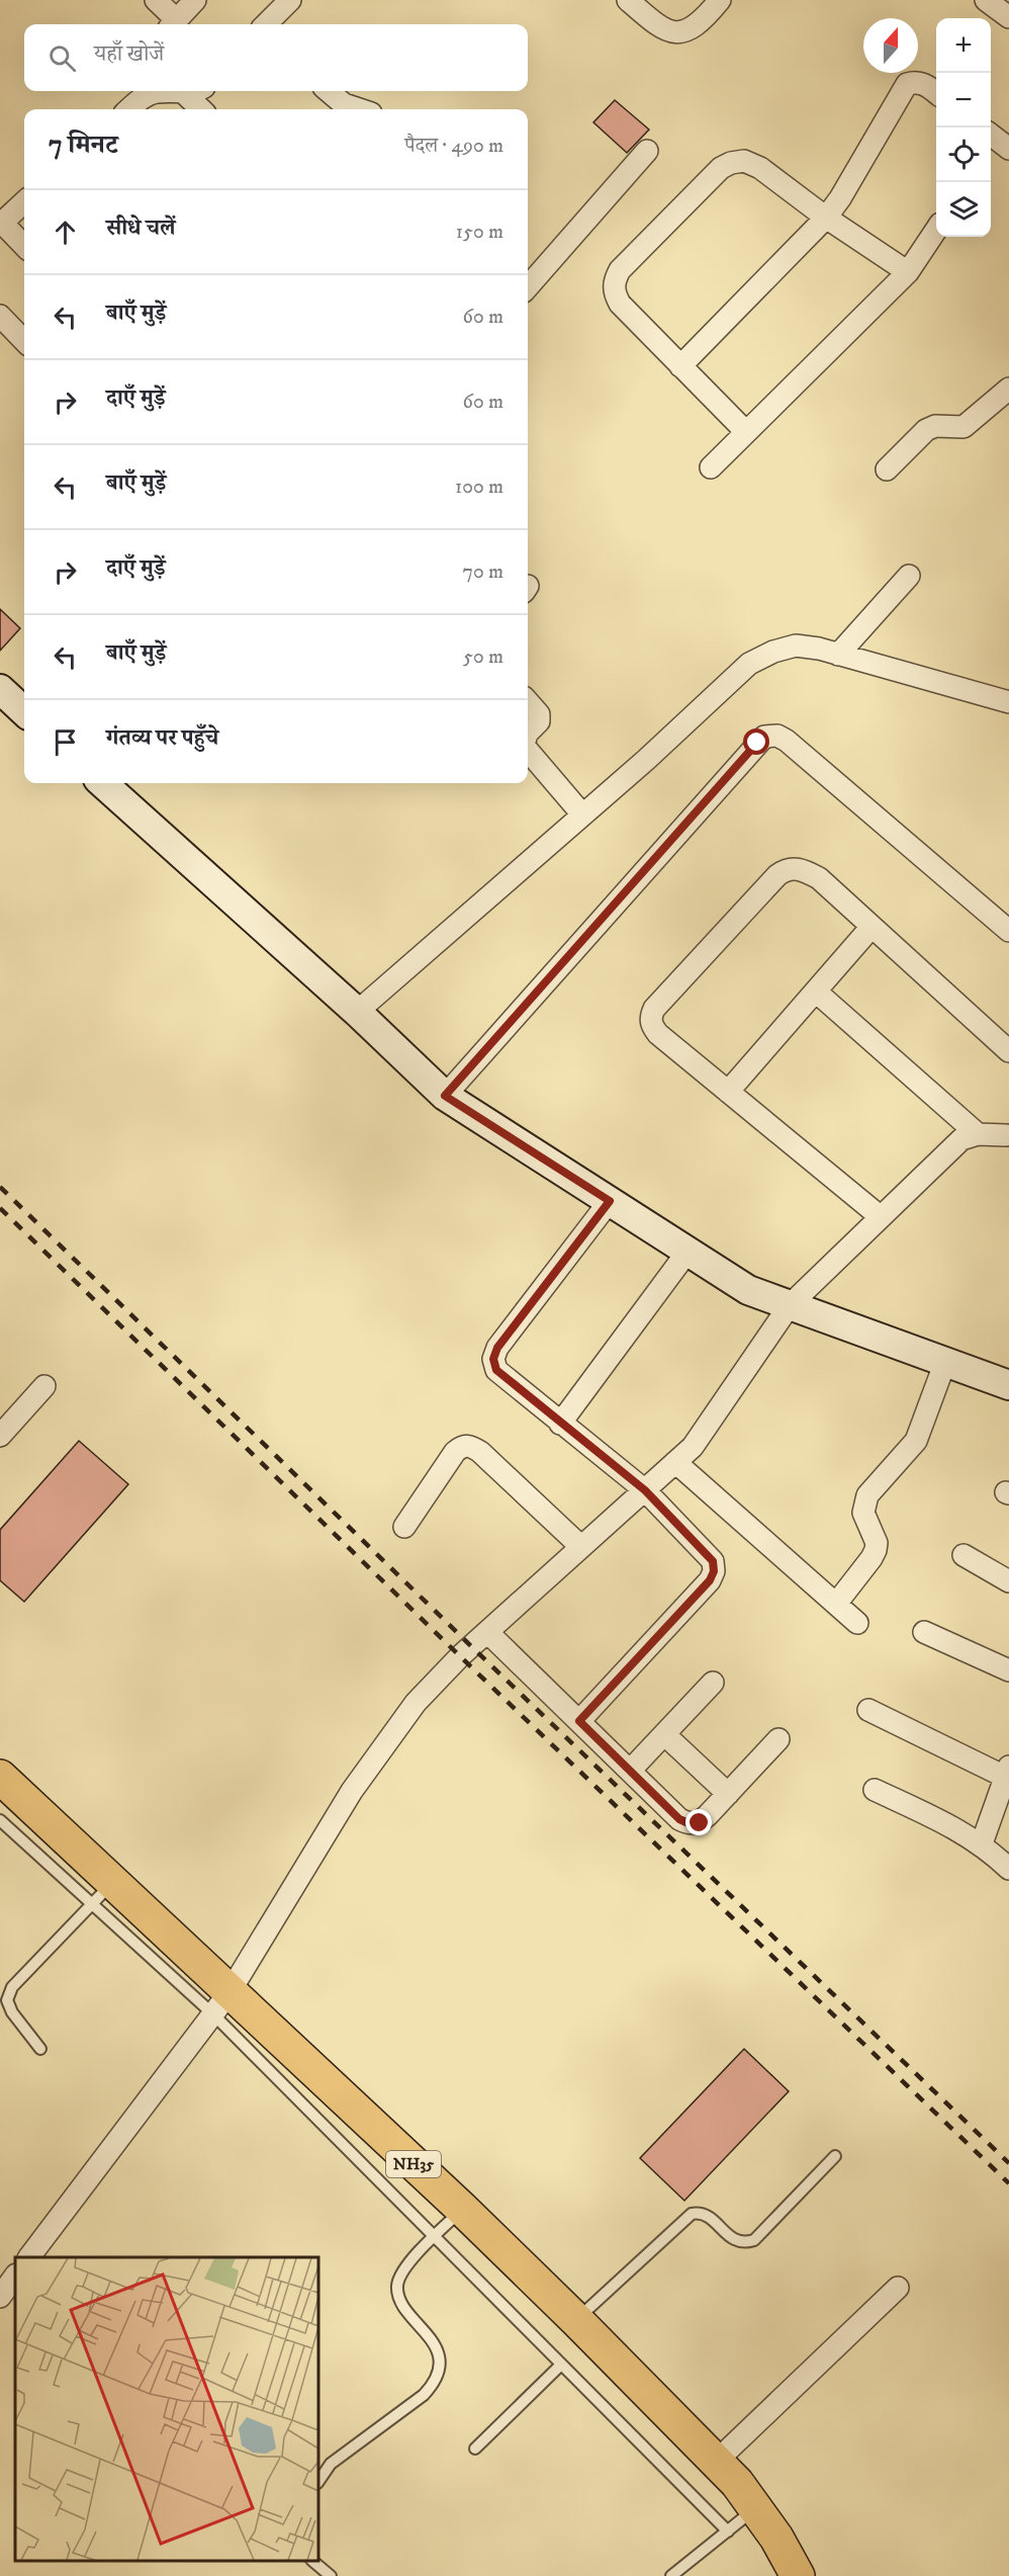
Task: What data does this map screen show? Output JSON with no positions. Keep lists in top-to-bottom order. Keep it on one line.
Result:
{"streets":{"highway":["NH35"]},"north":"top","page":{"map_buttons":["+","−"],"search":"यहाँ खोजें","heading":["7 मिनट","पैदल · 490 m"],"list":[["सीधे चलें","150 m"],["बाएँ मुड़ें","60 m"],["दाएँ मुड़ें","60 m"],["बाएँ मुड़ें","100 m"],["दाएँ मुड़ें","70 m"],["बाएँ मुड़ें","50 m"],"गंतव्य पर पहुँचे"]}}
